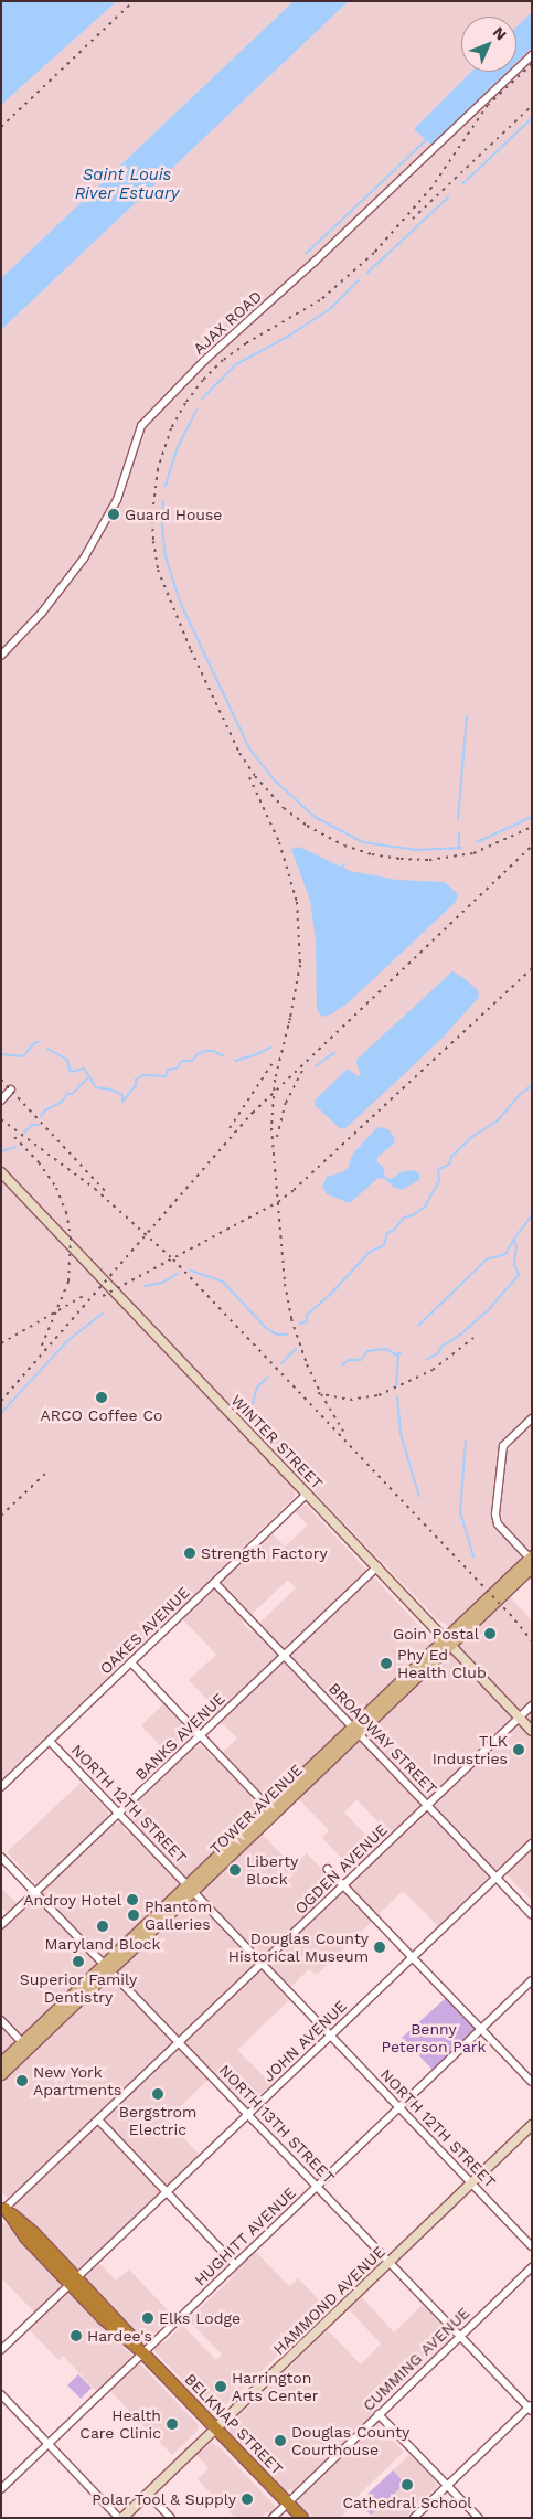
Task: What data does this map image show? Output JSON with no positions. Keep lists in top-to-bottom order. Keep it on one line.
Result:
{"streets":{"highway":["BELKNAP STREET"],"main road":["TOWER AVENUE"],"street":["AJAX ROAD","WINTER STREET","OAKES AVENUE","BANKS AVENUE","BROADWAY STREET","NORTH 12TH STREET","OGDEN AVENUE","JOHN AVENUE","NORTH 13TH STREET","HUGHITT AVENUE","HAMMOND AVENUE","CUMMING AVENUE"]},"crossings":[["WINTER STREET","OAKES AVENUE"],["WINTER STREET","BANKS AVENUE"],["WINTER STREET","TOWER AVENUE"],["WINTER STREET","OGDEN AVENUE"],["OAKES AVENUE","BROADWAY STREET"],["OAKES AVENUE","NORTH 12TH STREET"],["BANKS AVENUE","BROADWAY STREET"],["BANKS AVENUE","NORTH 12TH STREET"],["BANKS AVENUE","NORTH 13TH STREET"],["BROADWAY STREET","TOWER AVENUE"],["BROADWAY STREET","OGDEN AVENUE"],["BROADWAY STREET","JOHN AVENUE"],["NORTH 12TH STREET","TOWER AVENUE"],["NORTH 12TH STREET","OGDEN AVENUE"],["NORTH 12TH STREET","JOHN AVENUE"],["NORTH 12TH STREET","HUGHITT AVENUE"],["NORTH 12TH STREET","HAMMOND AVENUE"],["TOWER AVENUE","NORTH 13TH STREET"],["OGDEN AVENUE","NORTH 13TH STREET"],["OGDEN AVENUE","BELKNAP STREET"],["JOHN AVENUE","NORTH 13TH STREET"],["JOHN AVENUE","BELKNAP STREET"],["NORTH 13TH STREET","HUGHITT AVENUE"],["NORTH 13TH STREET","HAMMOND AVENUE"],["NORTH 13TH STREET","CUMMING AVENUE"],["HUGHITT AVENUE","BELKNAP STREET"],["HAMMOND AVENUE","BELKNAP STREET"],["CUMMING AVENUE","BELKNAP STREET"]],"water":["Saint Louis River Estuary"],"parks":["Benny Peterson Park"],"places":["Guard House","ARCO Coffee Co","Strength Factory","Goin Postal","Phy Ed Health Club","TLK Industries","Liberty Block","Androy Hotel","Phantom Galleries","Maryland Block","Douglas County Historical Museum","Superior Family Dentistry","New York Apartments","Bergstrom Electric","Elks Lodge","Hardee's","Harrington Arts Center","Health Care Clinic","Douglas County Courthouse","Cathedral School","Polar Tool & Supply"],"north":"top right"}
